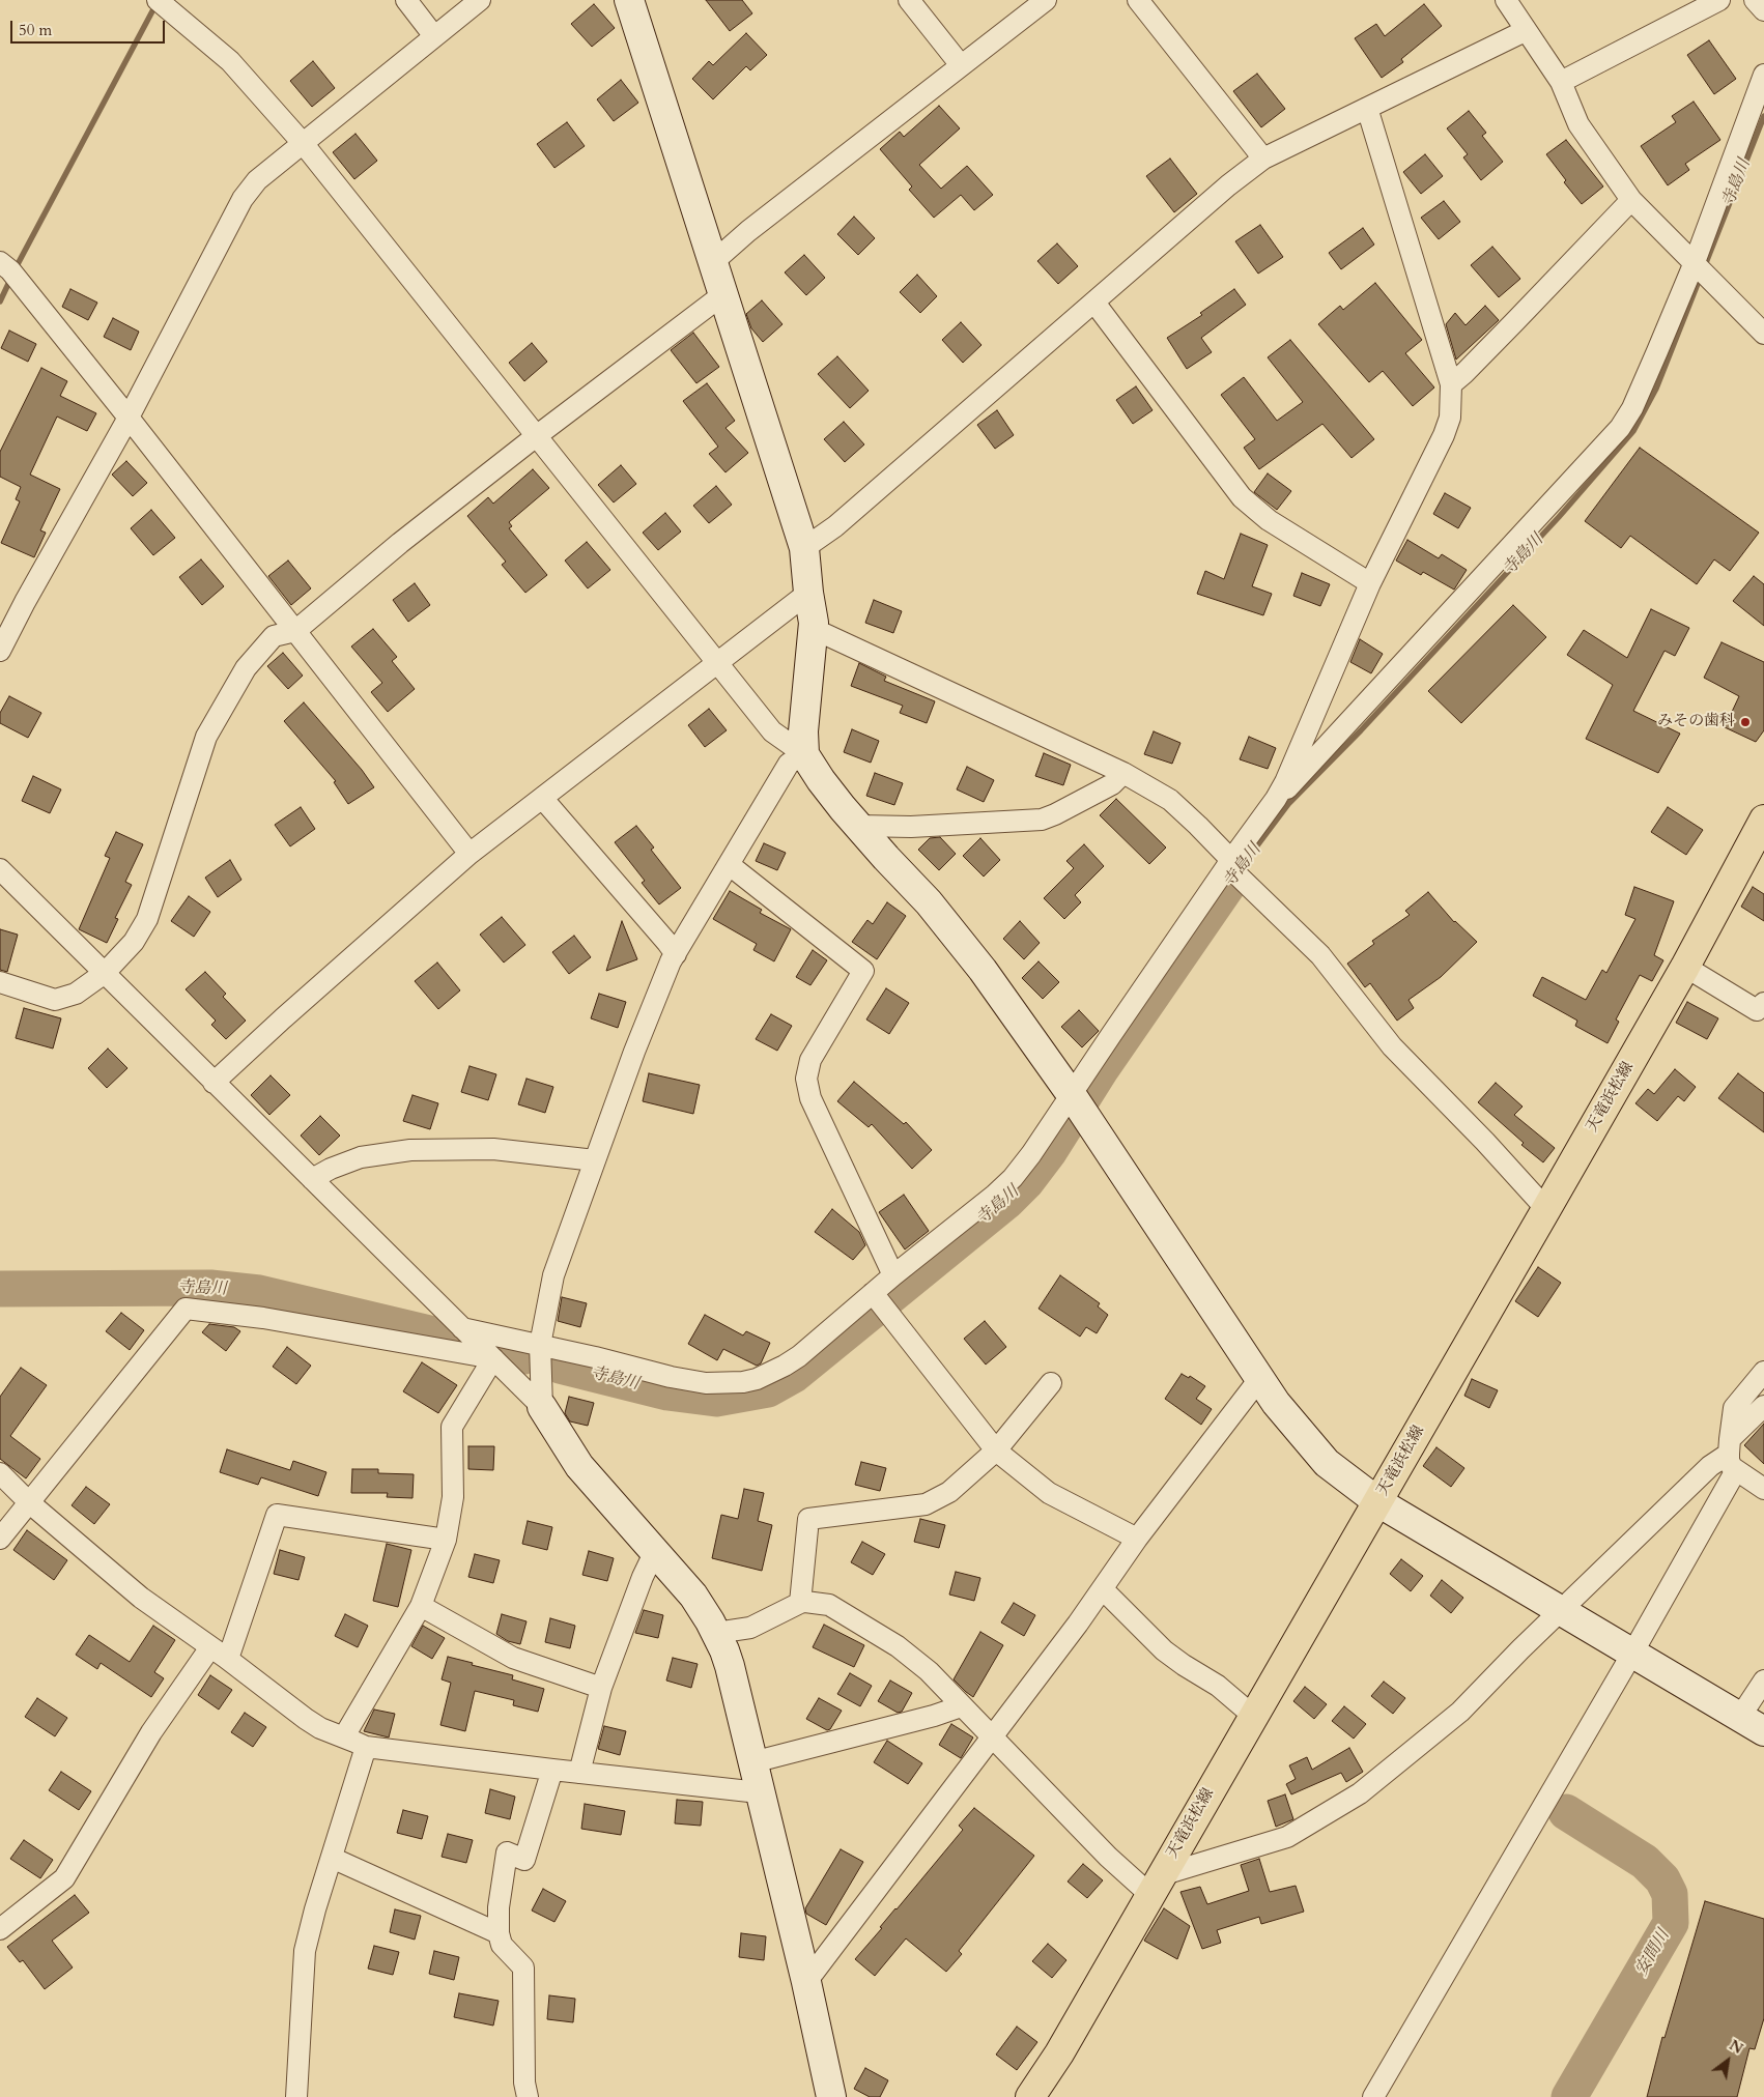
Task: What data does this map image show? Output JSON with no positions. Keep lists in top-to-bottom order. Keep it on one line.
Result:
{"streets":{"main road":["天竜浜松線"]},"water":["寺島川","安間川"],"places":["みその歯科"],"scale_bar":"50 m","north":"top right"}
